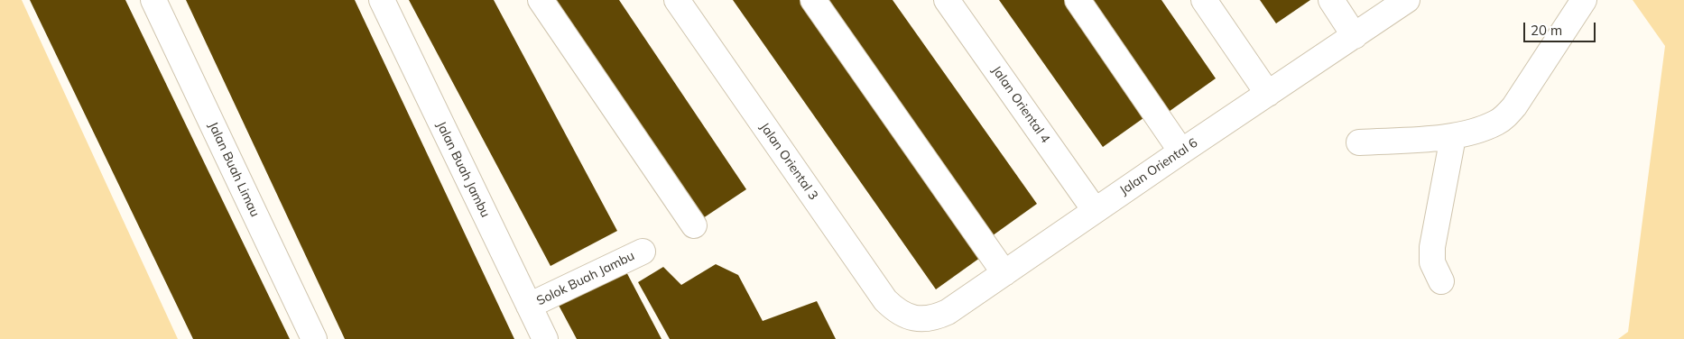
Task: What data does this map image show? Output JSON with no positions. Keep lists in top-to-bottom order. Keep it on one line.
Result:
{"streets":{"street":["Jalan Oriental 4","Jalan Oriental 3","Jalan Oriental 6","Jalan Buah Limau","Jalan Buah Jambu","Solok Buah Jambu"]},"crossings":[["Jalan Oriental 4","Jalan Oriental 6"],["Jalan Oriental 3","Jalan Oriental 6"],["Jalan Buah Jambu","Solok Buah Jambu"]],"scale_bar":"20 m"}
